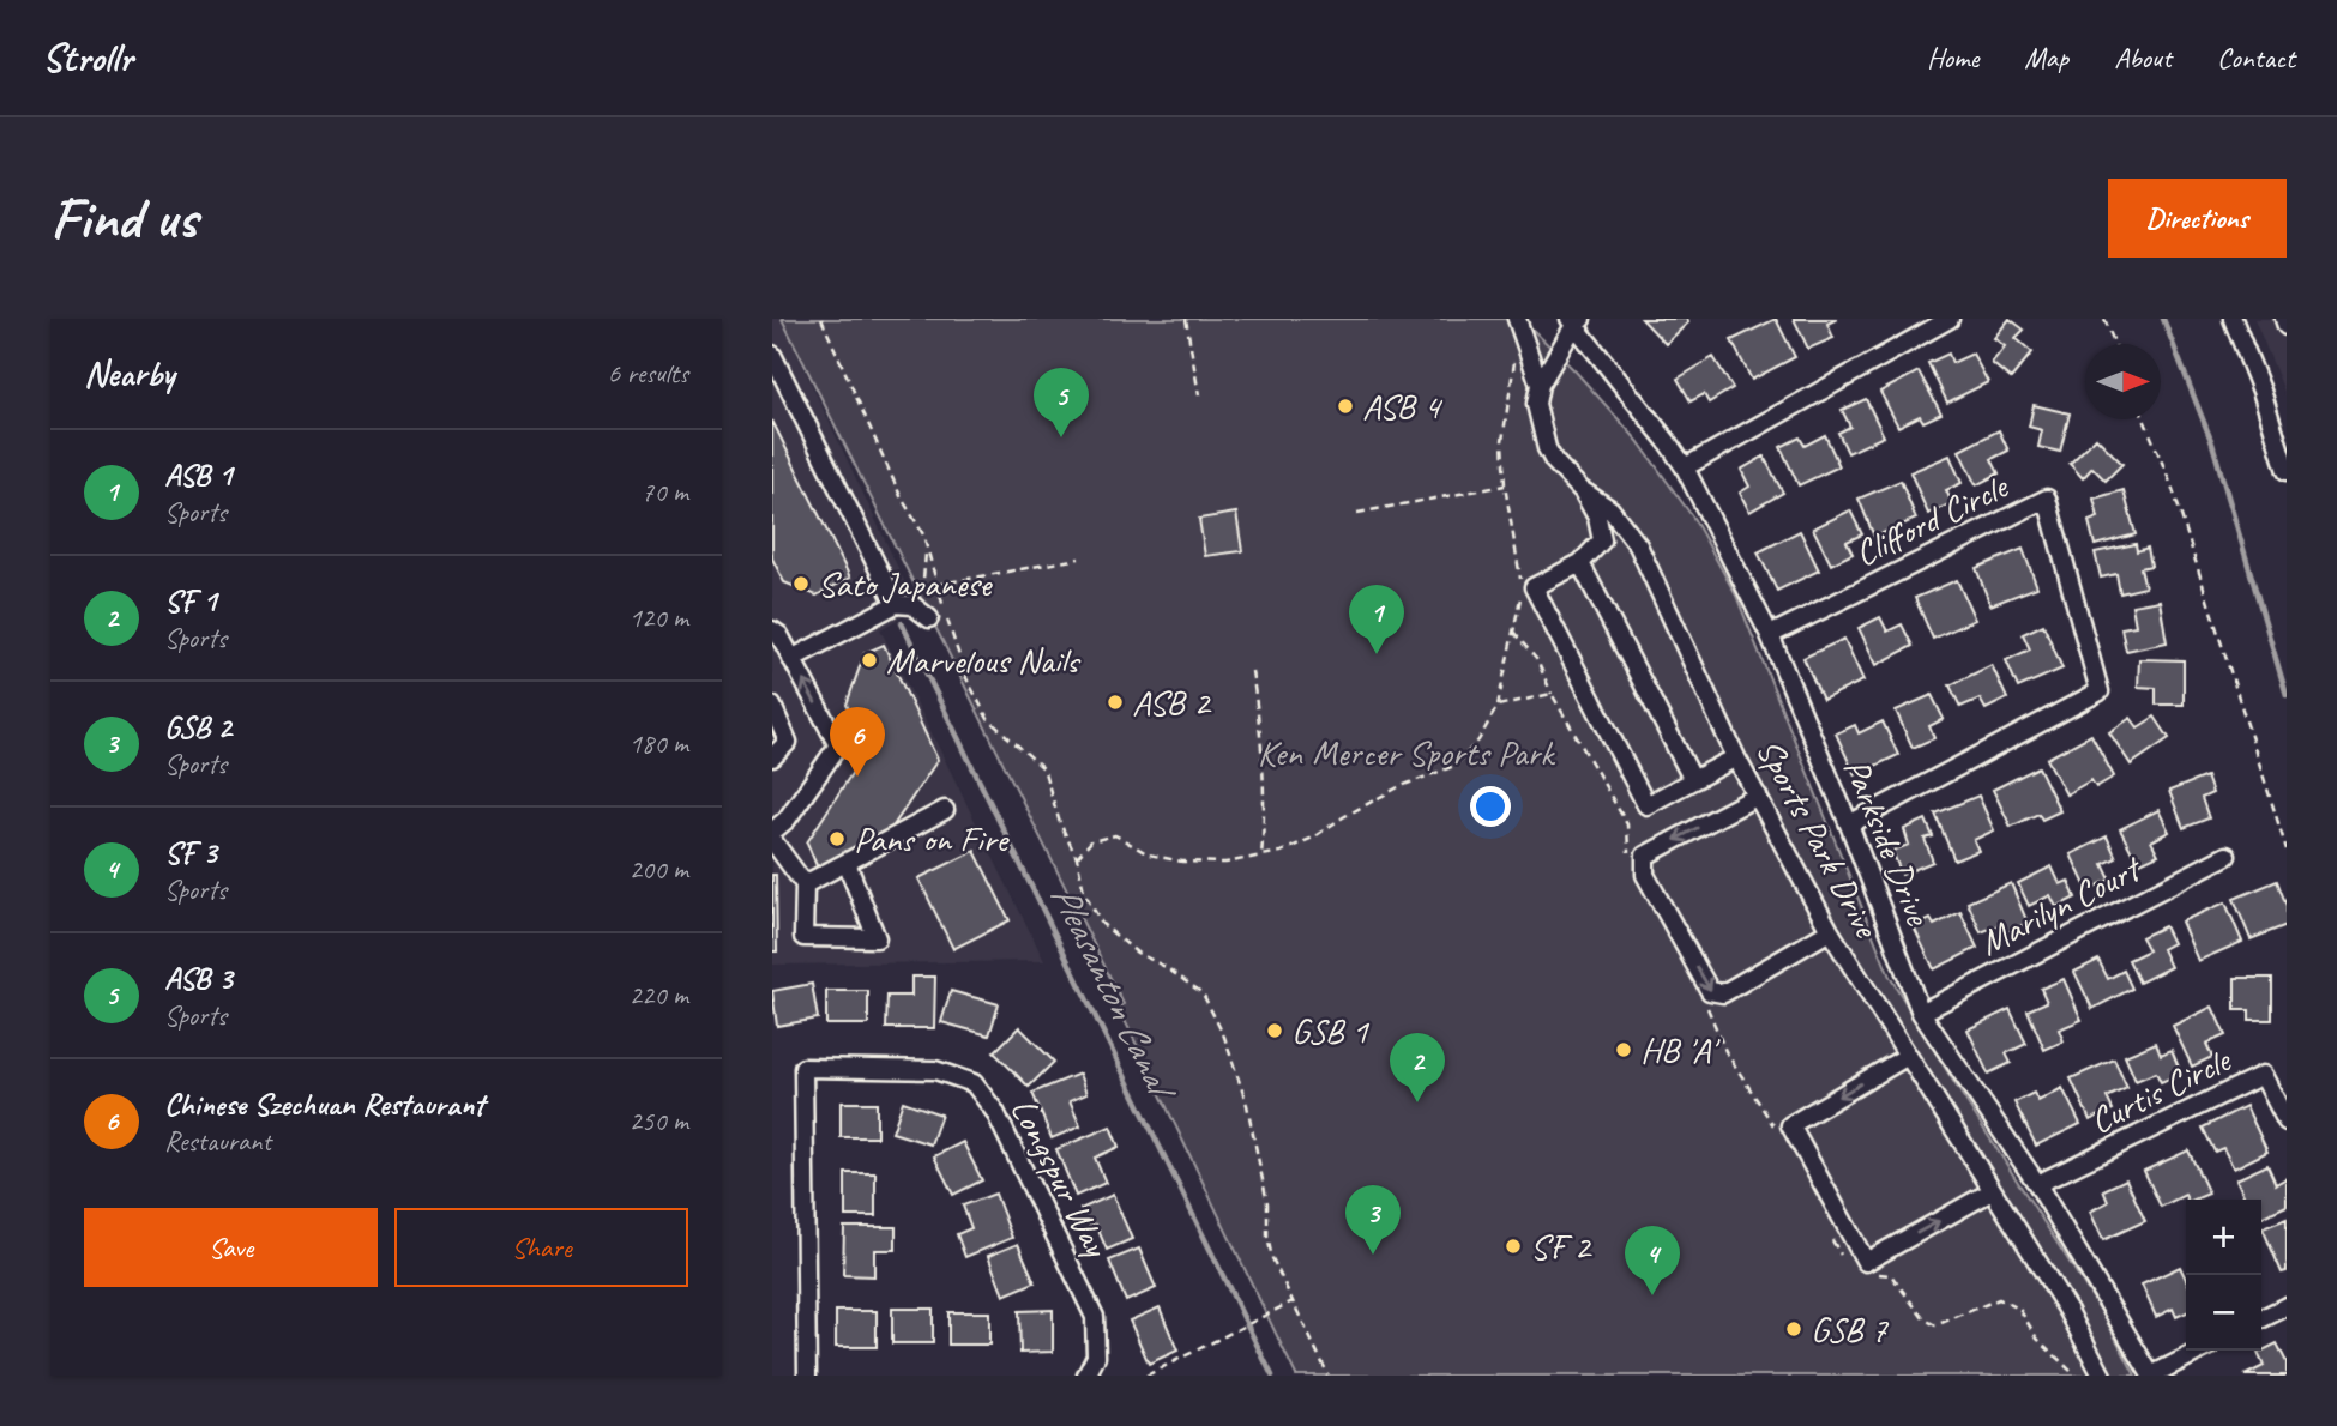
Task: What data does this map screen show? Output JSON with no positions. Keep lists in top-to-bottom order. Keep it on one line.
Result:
{"streets":{"street":["Clifford Circle","Sports Park Drive","Parkside Drive","Marilyn Court","Curtis Circle","Longspur Way"]},"crossings":[["Clifford Circle","Parkside Drive"],["Parkside Drive","Marilyn Court"],["Parkside Drive","Curtis Circle"]],"water":["Pleasanton Canal"],"parks":["Ken Mercer Sports Park"],"places":["ASB 4","Sato Japanese","Marvelous Nails","ASB 2","Pans on Fire","GSB 1","HB 'A'","SF 2","GSB 7"],"north":"right","page":{"header":"Strollr","nav":["Home","Map","About","Contact"],"buttons":["Directions",["Save","Share"]],"title":"Find us","heading":["Nearby","6 results"],"pins":["5","1","6","2","3","4"],"list":[{"mark":"1","name":"ASB 1","note":"Sports","value":"70 m"},{"mark":"2","name":"SF 1","note":"Sports","value":"120 m"},{"mark":"3","name":"GSB 2","note":"Sports","value":"180 m"},{"mark":"4","name":"SF 3","note":"Sports","value":"200 m"},{"mark":"5","name":"ASB 3","note":"Sports","value":"220 m"},{"mark":"6","name":"Chinese Szechuan Restaurant","note":"Restaurant","value":"250 m"}],"map_buttons":["+","−"]}}
